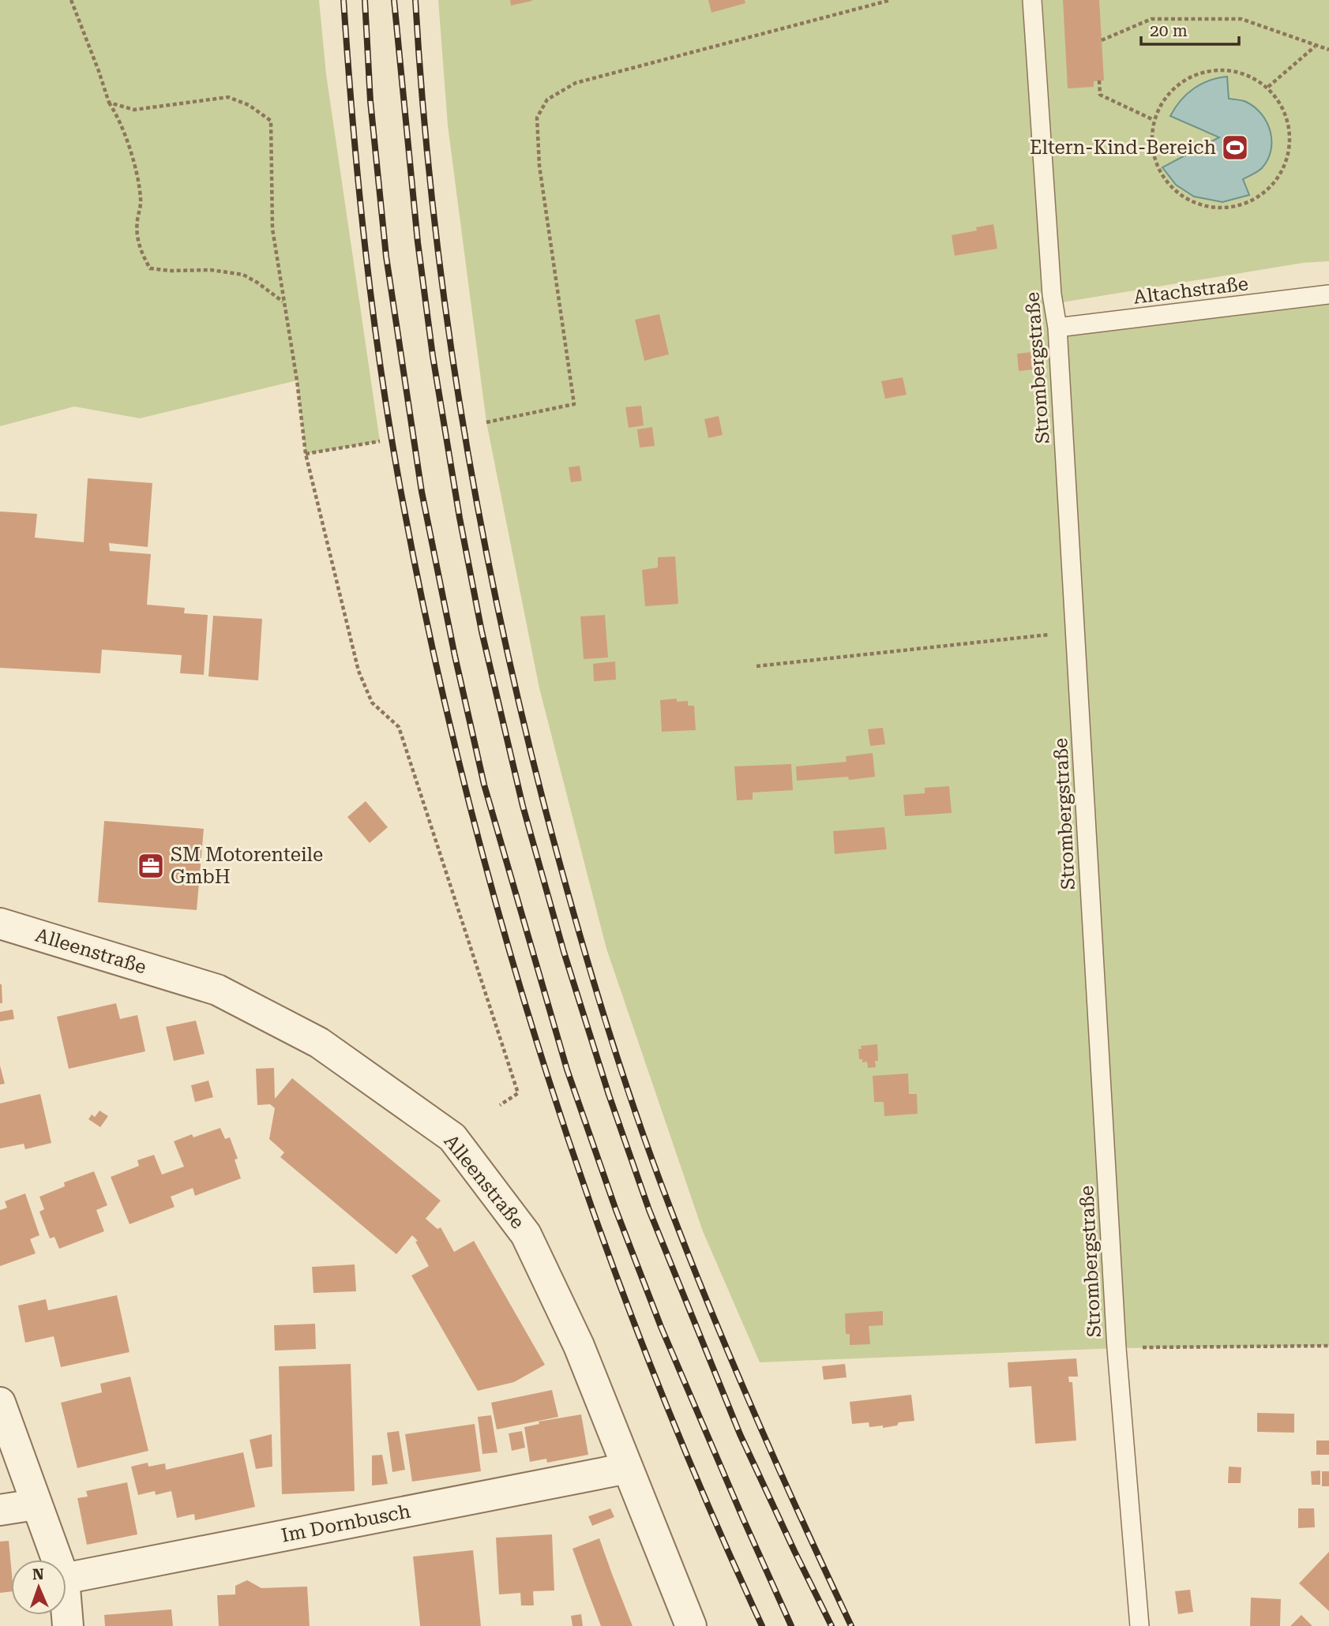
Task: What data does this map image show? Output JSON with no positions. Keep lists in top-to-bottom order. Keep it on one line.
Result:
{"streets":{"street":["Alleenstraße","Im Dornbusch"],"lane":["Altachstraße","Strombergstraße"]},"crossings":[["Altachstraße","Strombergstraße"],["Alleenstraße","Im Dornbusch"]],"places":{"sports":["Eltern-Kind-Bereich"],"office":["SM Motorenteile GmbH"]},"scale_bar":"20 m","north":"top"}
